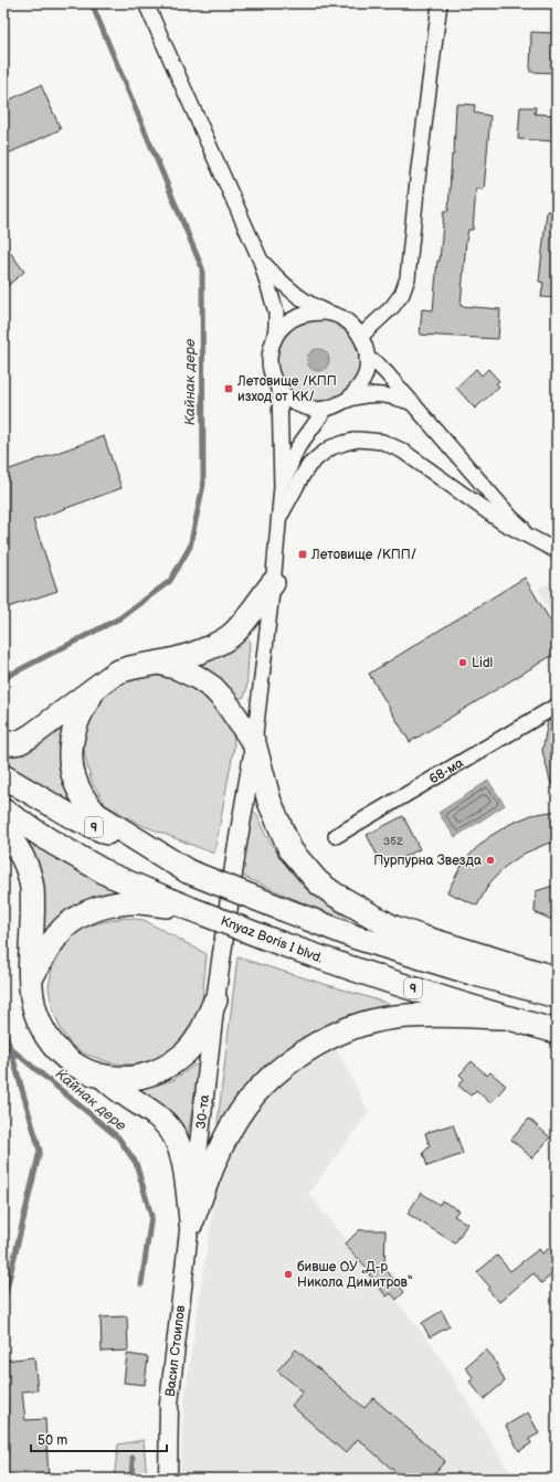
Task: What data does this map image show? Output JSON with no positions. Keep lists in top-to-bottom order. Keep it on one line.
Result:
{"streets":{"highway":["9","Knyaz Boris I blvd."],"street":["68-ма","30-та","Васил Стоилов"]},"crossings":[["30-та","Васил Стоилов"]],"water":["Кайнак дере"],"places":{"transit":["Летовище /КПП изход от КК/","Летовище /КПП/"],"other":["Lidl","Пурпурна Звезда","бивше ОУ „Д-р Никола Димитров“"]},"house_numbers":["352"],"scale_bar":"50 m"}
